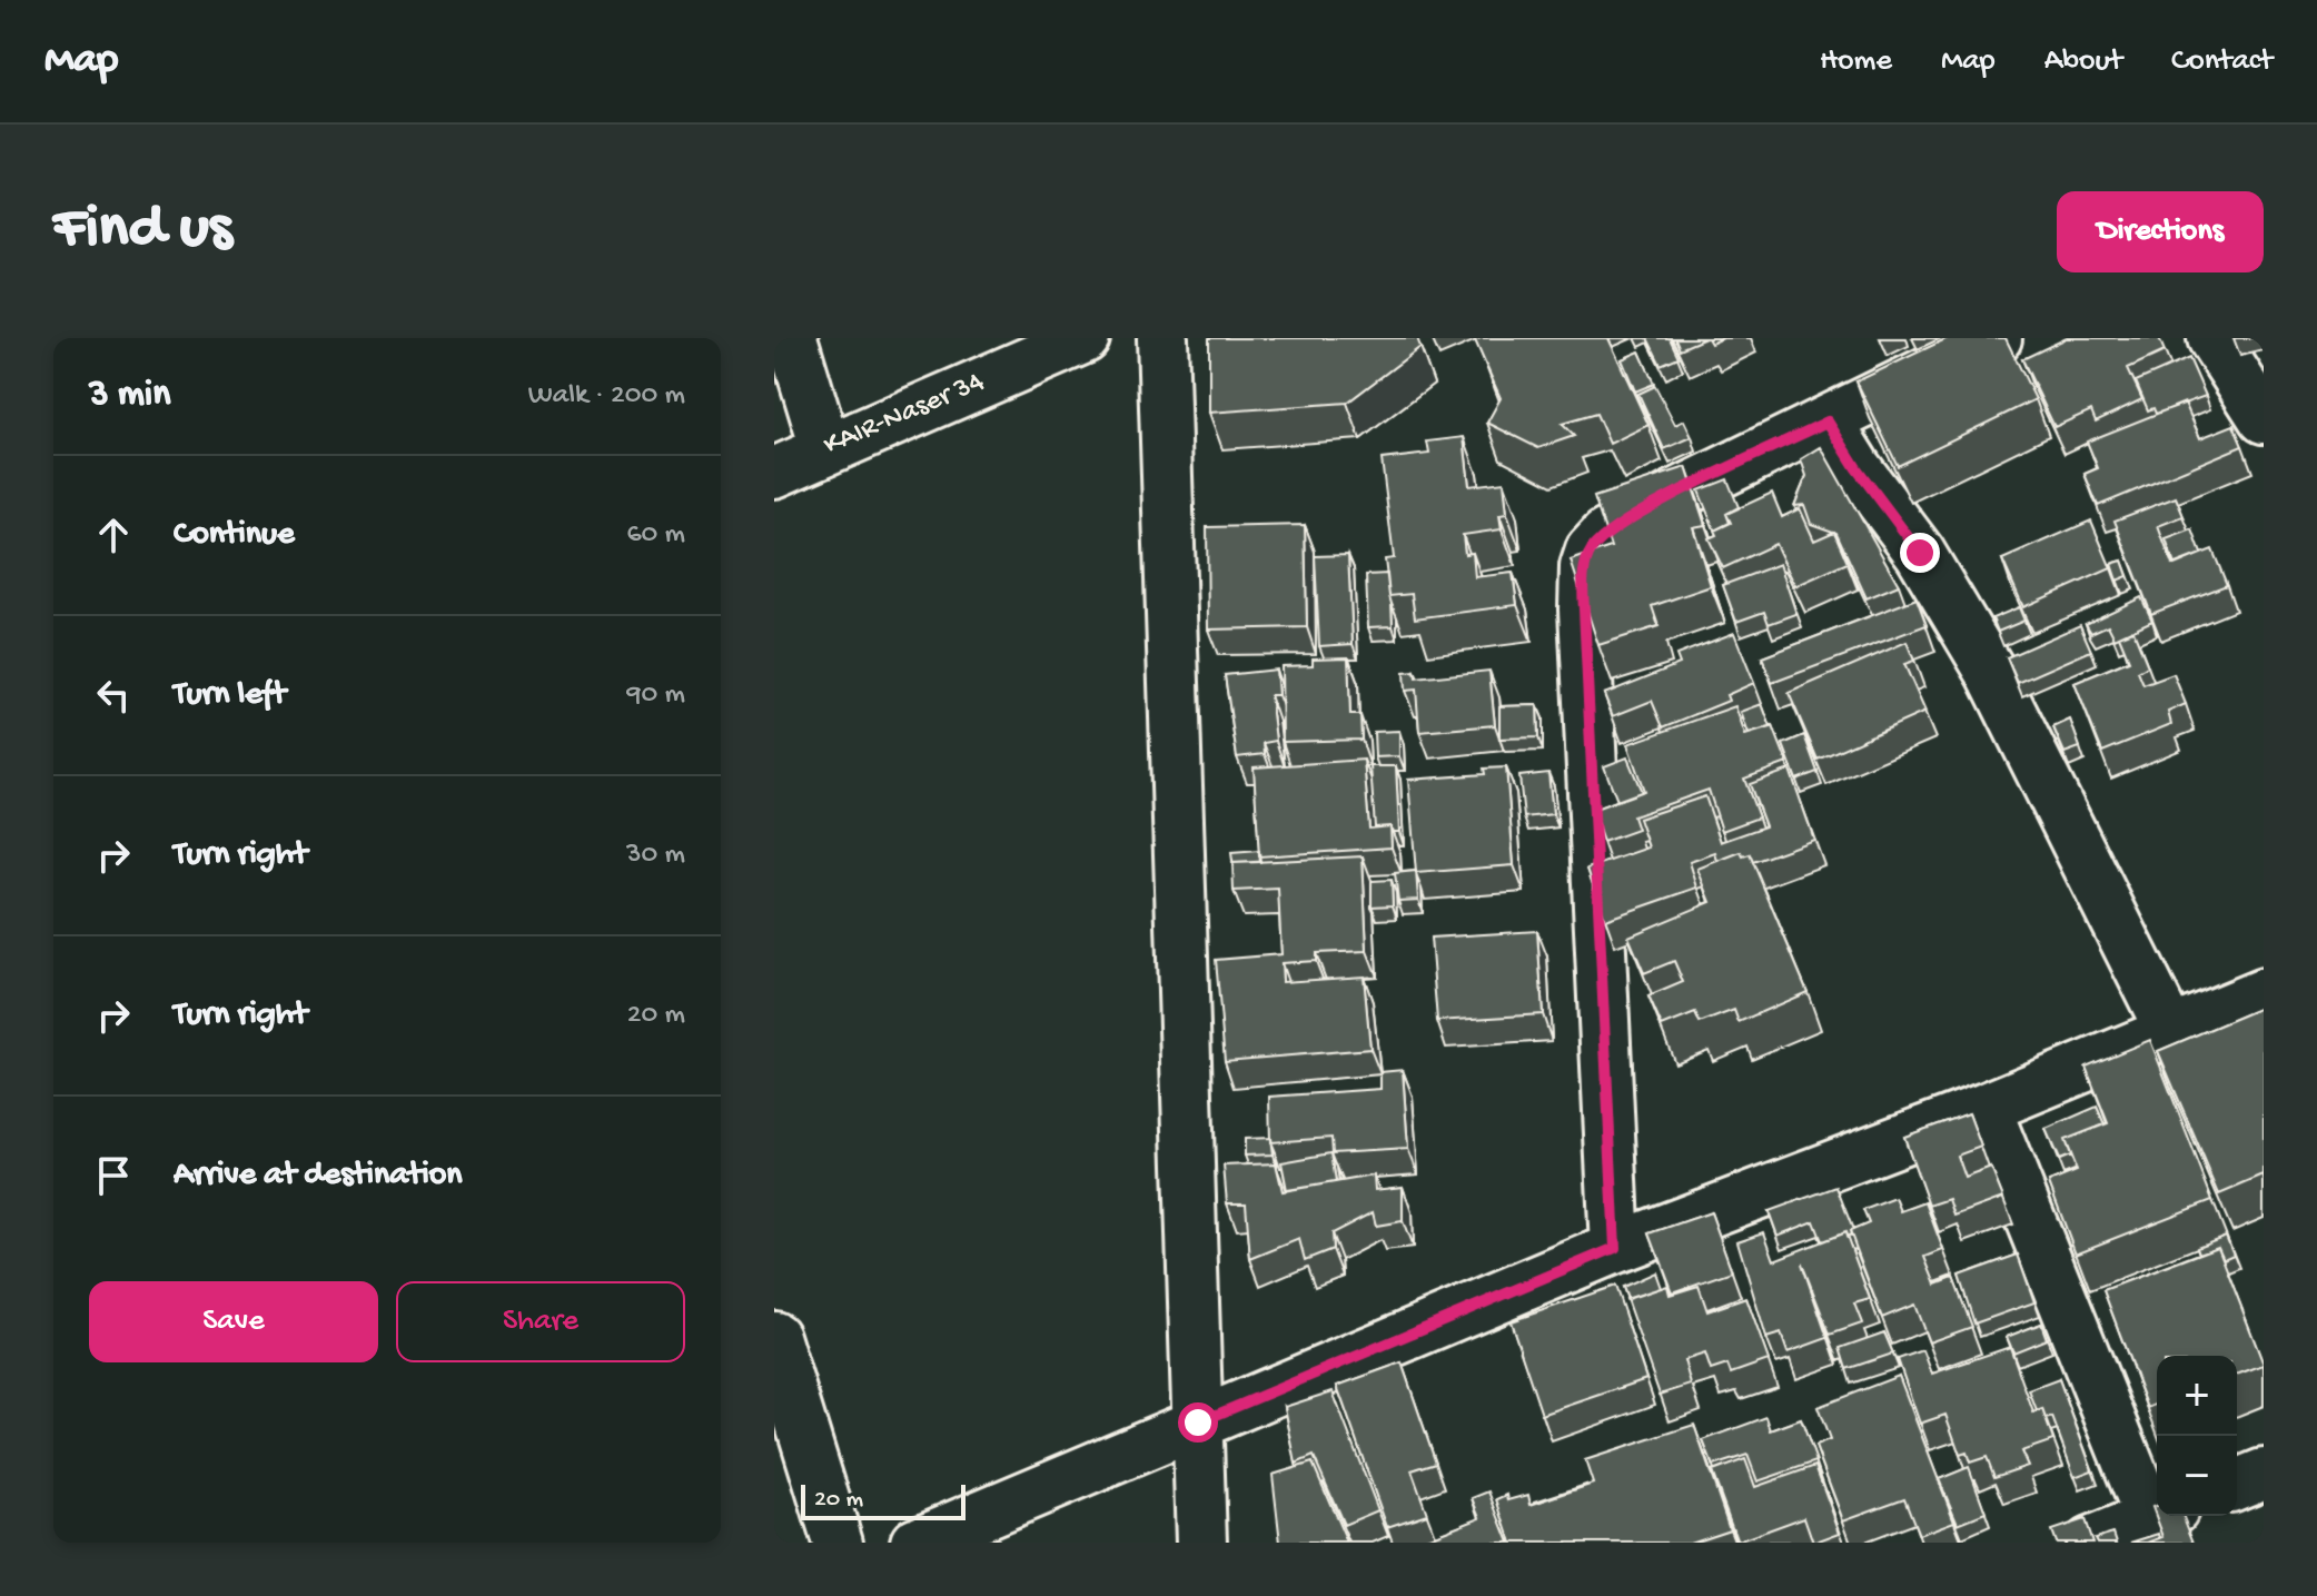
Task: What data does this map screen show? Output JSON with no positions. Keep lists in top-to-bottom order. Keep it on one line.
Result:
{"streets":{"street":["KAIR-Naser 34"]},"scale_bar":"20 m","page":{"header":"Map","nav":["Home","Map","About","Contact"],"buttons":["Directions",["Save","Share"]],"title":"Find us","heading":["3 min","Walk · 200 m"],"list":[["Continue","60 m"],["Turn left","90 m"],["Turn right","30 m"],["Turn right","20 m"],"Arrive at destination"],"map_buttons":["+","−"],"scale":"20 m"}}
